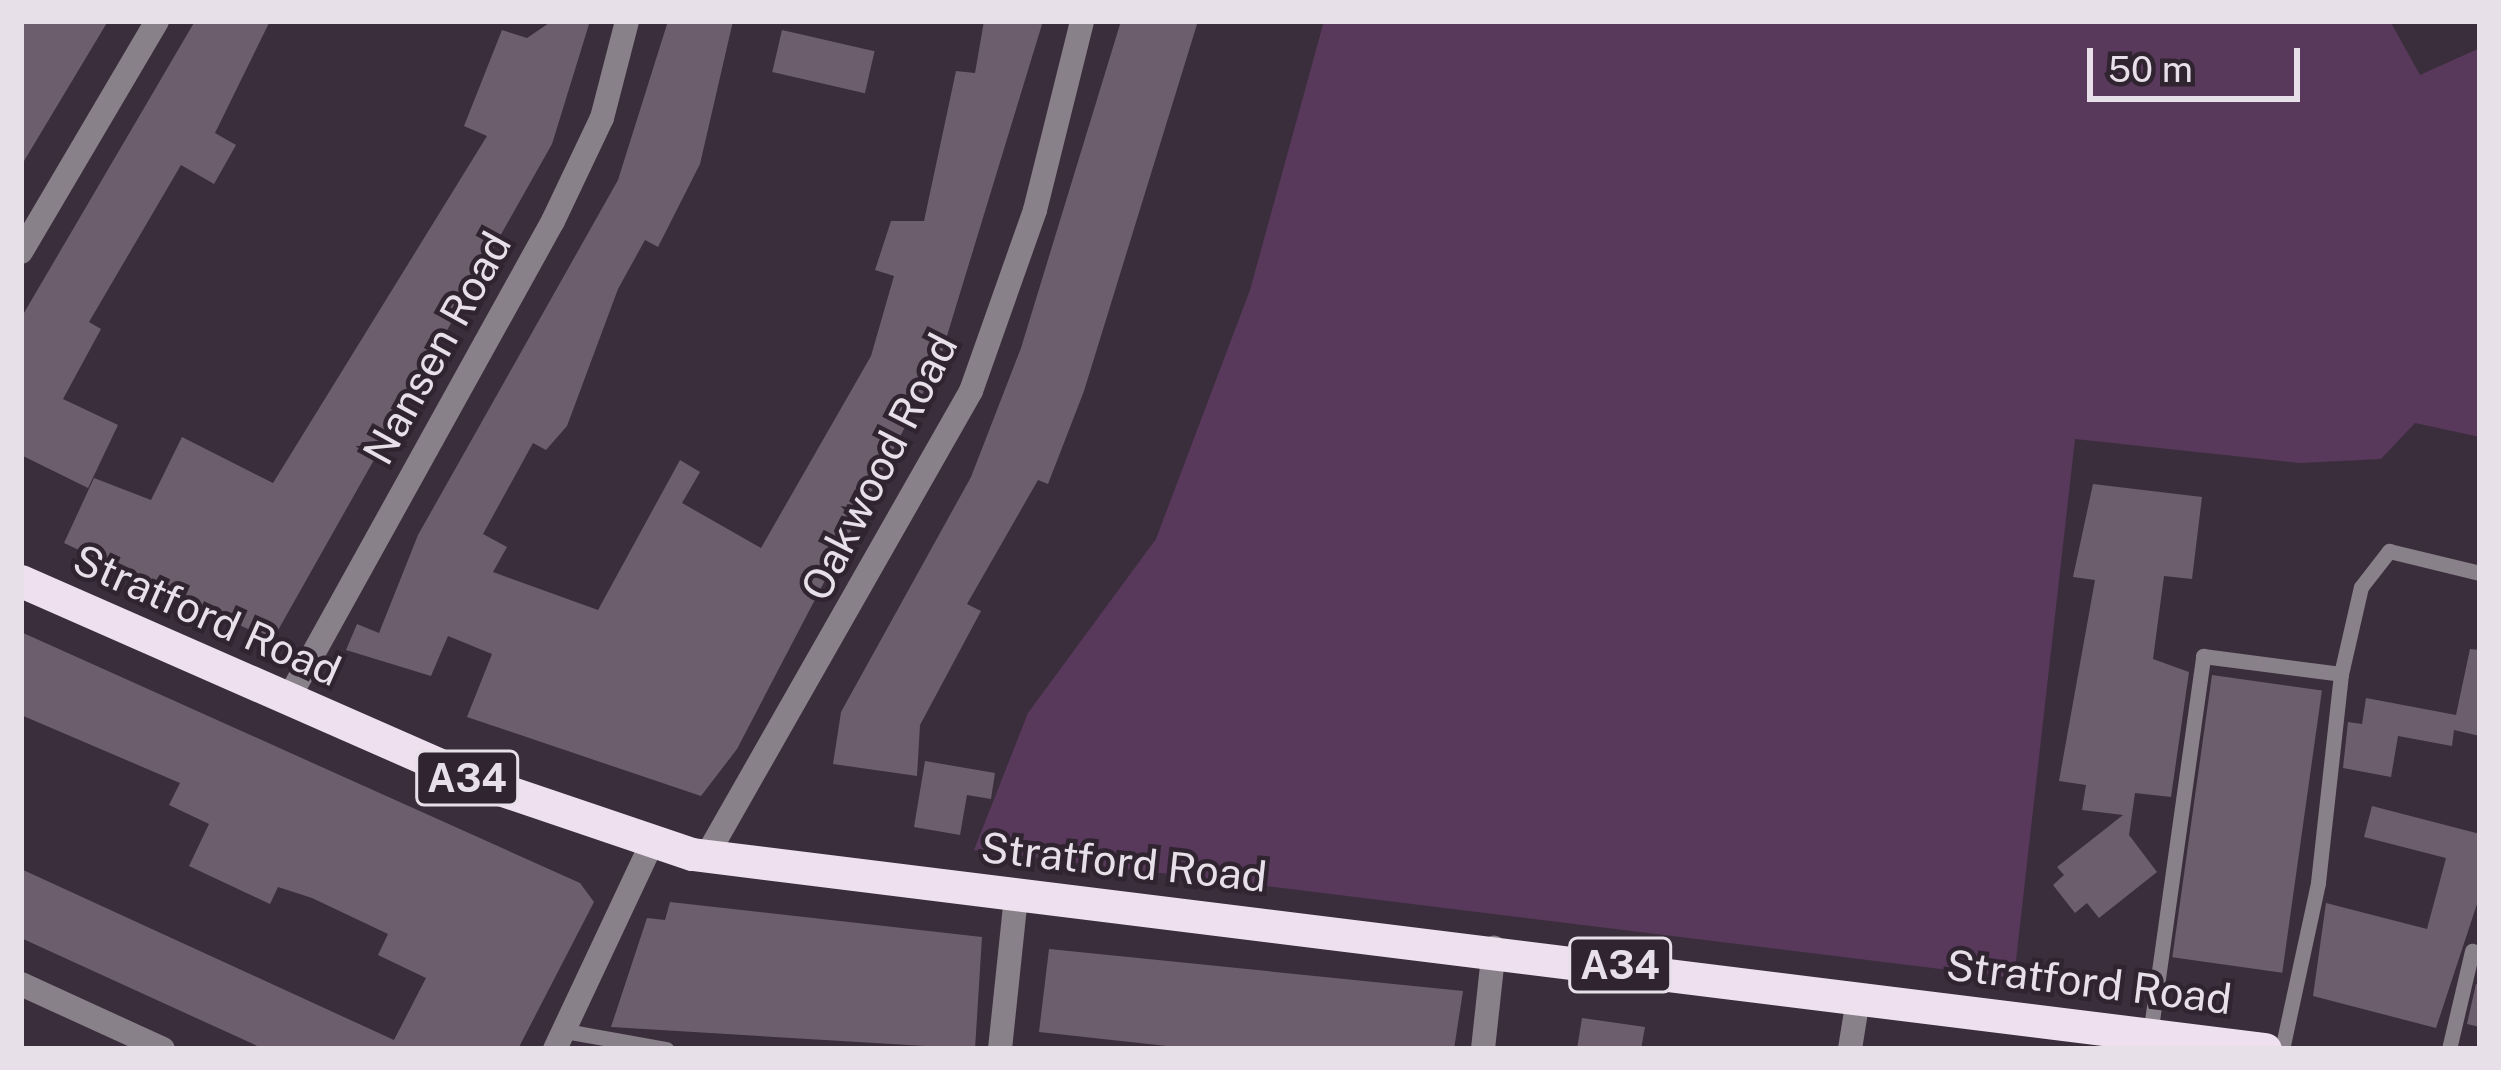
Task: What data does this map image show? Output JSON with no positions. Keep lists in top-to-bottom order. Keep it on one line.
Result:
{"streets":{"highway":["Stratford Road","A34"],"street":["Nansen Road","Oakwood Road"]},"crossings":[["Nansen Road","Stratford Road"],["Oakwood Road","Stratford Road"]],"scale_bar":"50 m"}
